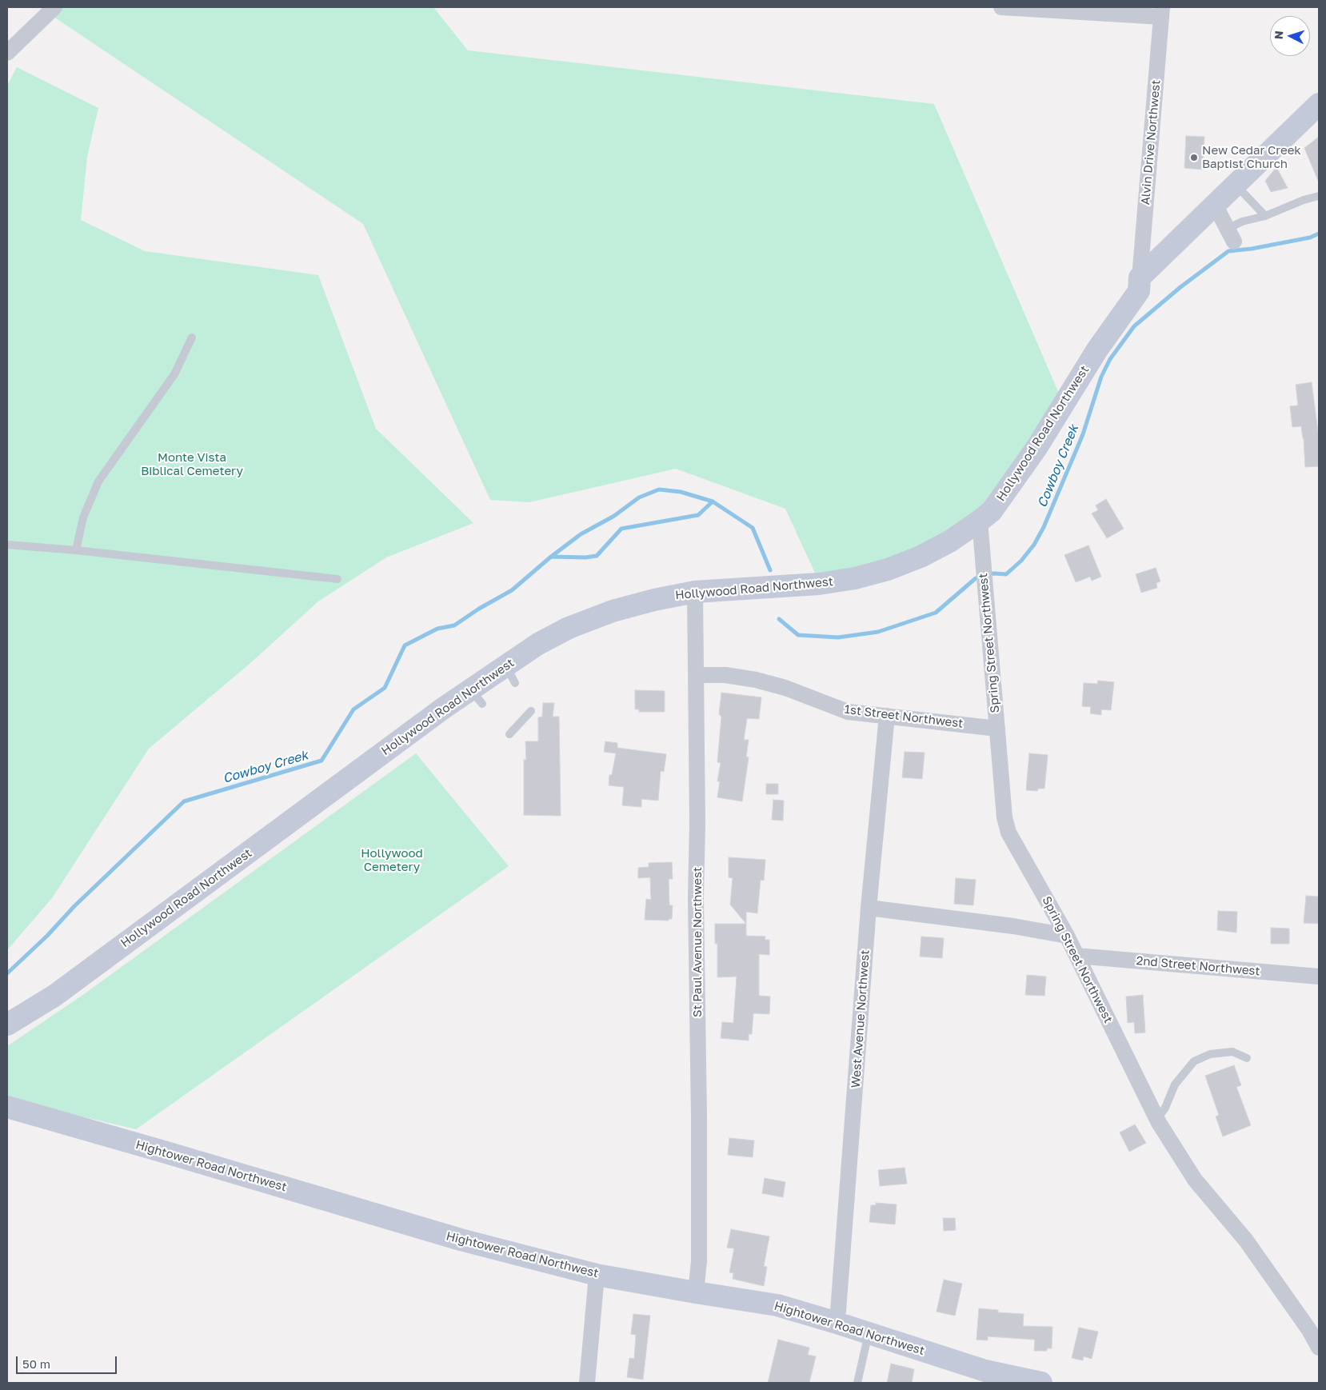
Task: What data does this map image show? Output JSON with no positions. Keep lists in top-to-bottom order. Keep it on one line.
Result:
{"streets":{"street":["Alvin Drive Northwest","Hollywood Road Northwest","Spring Street Northwest","1st Street Northwest","St Paul Avenue Northwest","2nd Street Northwest","West Avenue Northwest","Hightower Road Northwest"]},"crossings":[["Alvin Drive Northwest","Hollywood Road Northwest"],["Hollywood Road Northwest","Spring Street Northwest"],["Hollywood Road Northwest","St Paul Avenue Northwest"],["Spring Street Northwest","1st Street Northwest"],["Spring Street Northwest","2nd Street Northwest"],["1st Street Northwest","St Paul Avenue Northwest"],["1st Street Northwest","West Avenue Northwest"],["St Paul Avenue Northwest","Hightower Road Northwest"],["West Avenue Northwest","Hightower Road Northwest"]],"water":["Cowboy Creek"],"parks":["Monte Vista Biblical Cemetery","Hollywood Cemetery"],"places":["New Cedar Creek Baptist Church"],"scale_bar":"50 m","north":"left"}
